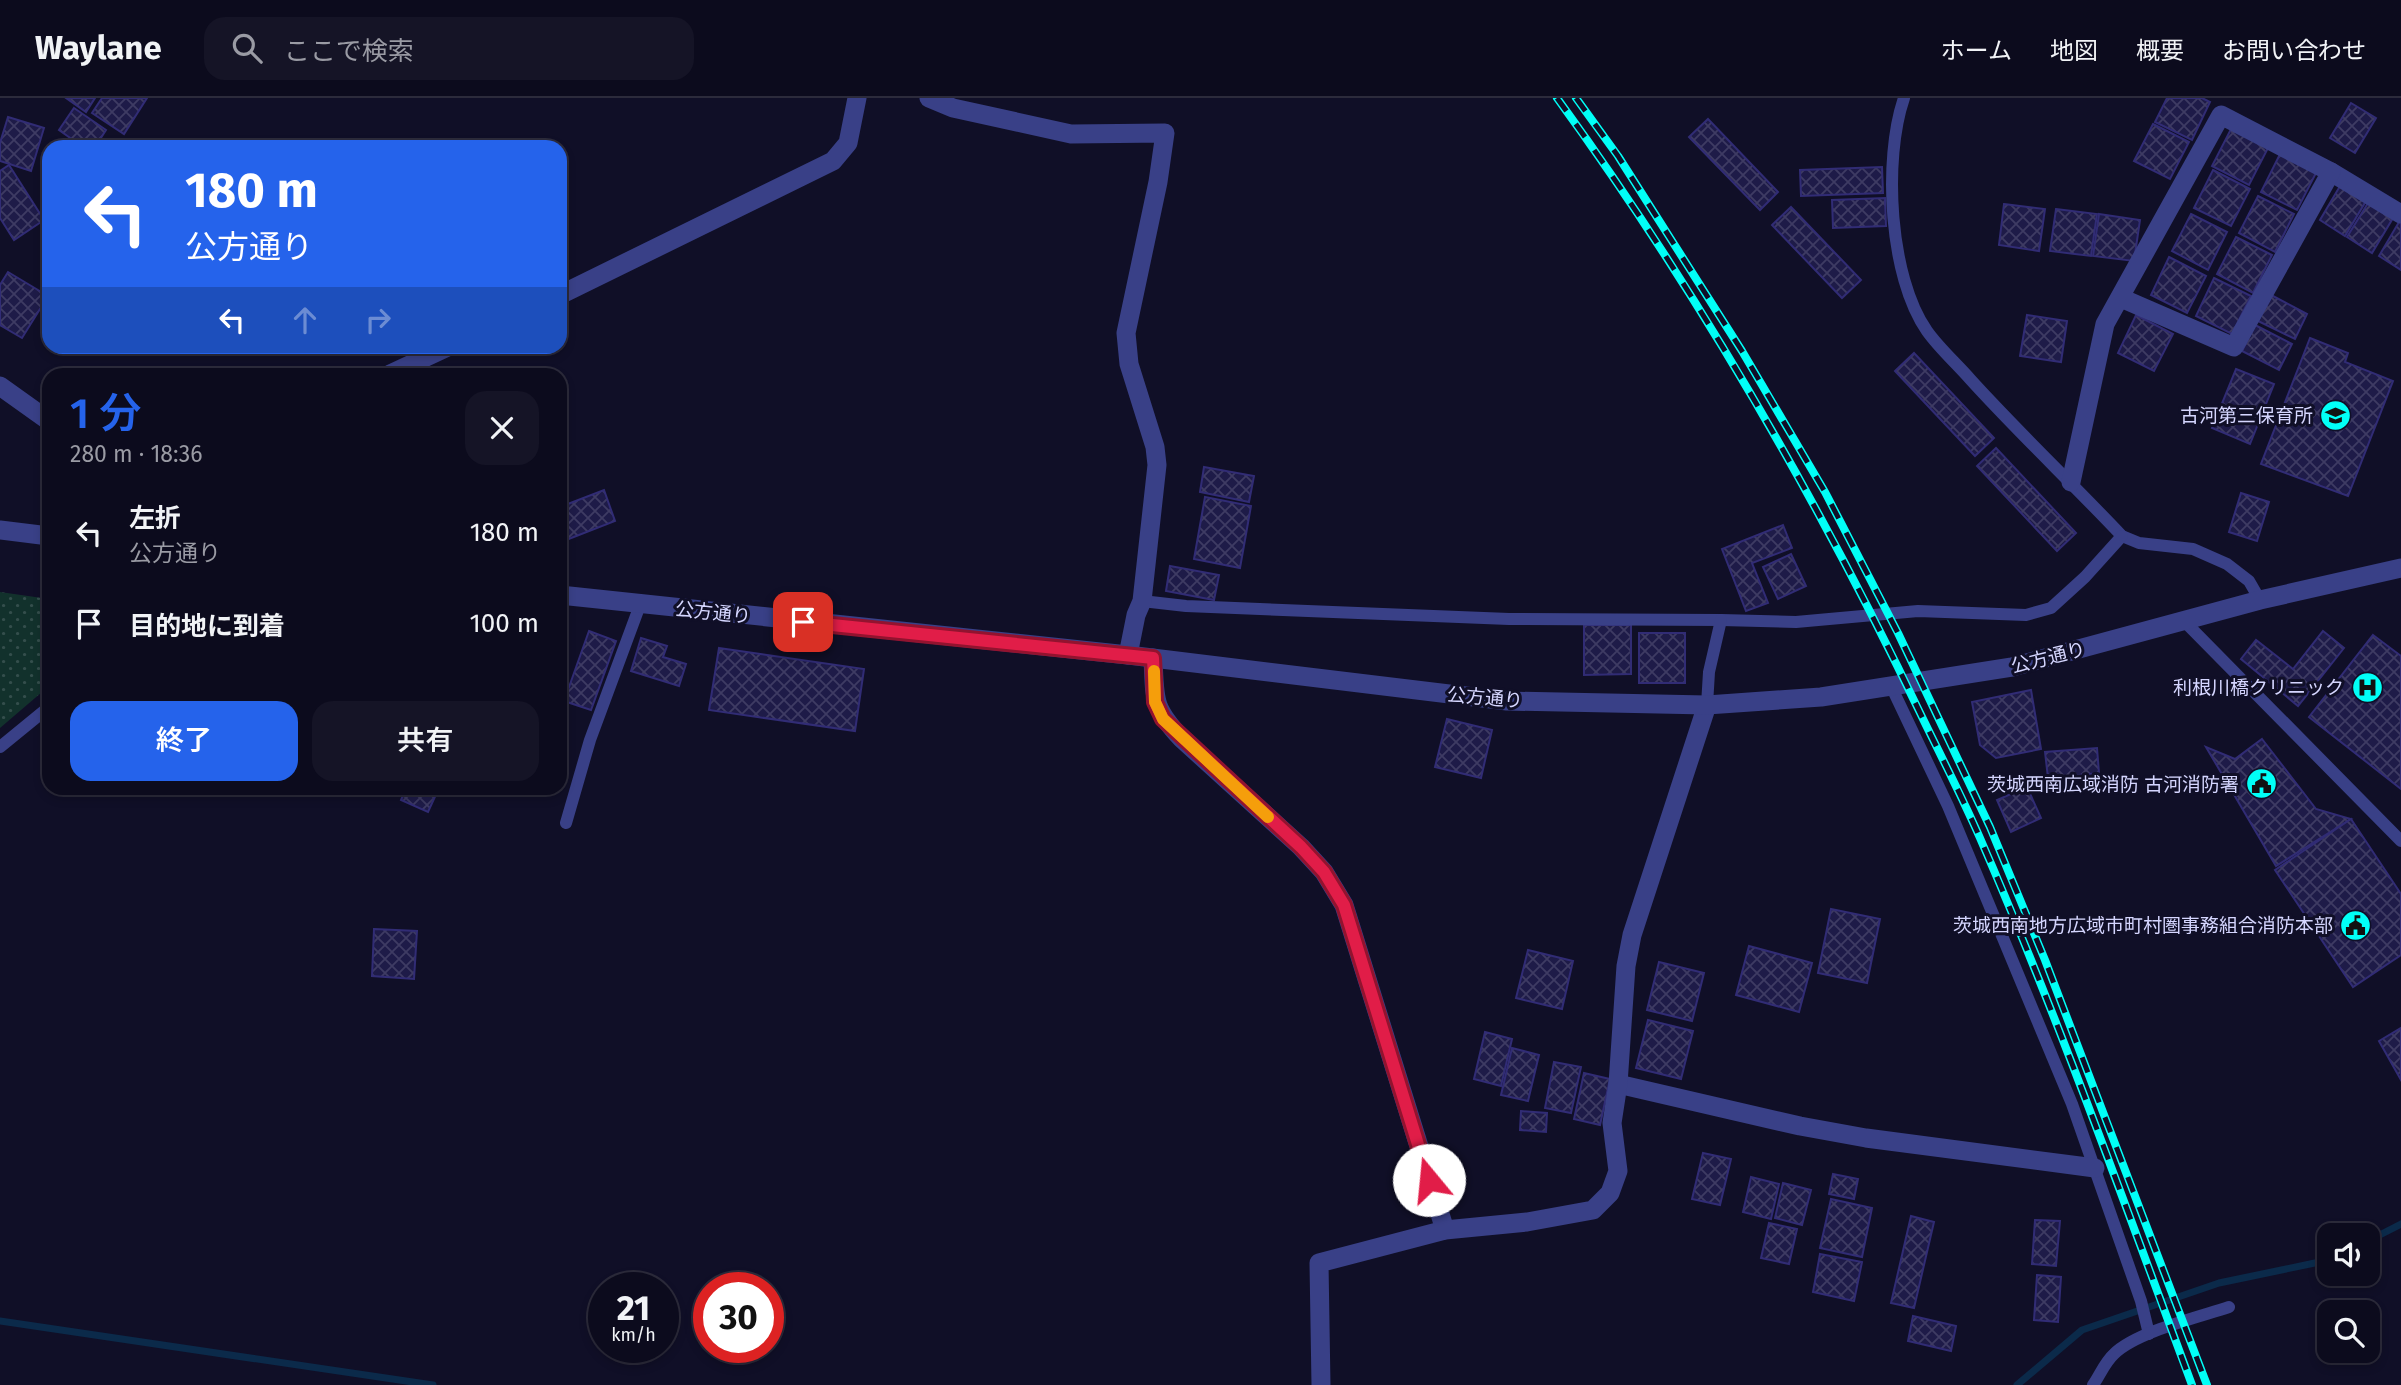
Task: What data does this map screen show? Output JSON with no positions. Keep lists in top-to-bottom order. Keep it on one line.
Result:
{"streets":{"street":["公方通り"]},"places":{"school or university":["古河第三保育所"],"hospital":["利根川橋クリニック"],"public building":["茨城西南広域消防 古河消防署","茨城西南地方広域市町村圏事務組合消防本部"]},"page":{"header":"Waylane","search":"ここで検索","nav":["ホーム","地図","概要","お問い合わせ"],"turn":["180 m","公方通り"],"heading":["1 分","280 m · 18:36"],"list":[{"name":"左折","note":"公方通り","value":"180 m"},{"name":"目的地に到着","value":"100 m"}],"buttons":["終了","共有"],"speed":"21 km/h","limit":"30"}}
